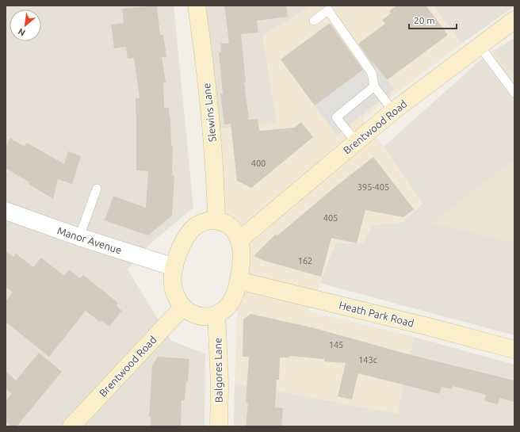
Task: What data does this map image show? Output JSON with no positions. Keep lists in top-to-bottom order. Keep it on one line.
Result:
{"streets":{"street":["Slewins Lane","Brentwood Road","Manor Avenue","Heath Park Road","Balgores Lane"]},"crossings":[["Slewins Lane","Brentwood Road"],["Slewins Lane","Manor Avenue"],["Slewins Lane","Heath Park Road"],["Slewins Lane","Balgores Lane"],["Brentwood Road","Manor Avenue"],["Brentwood Road","Heath Park Road"],["Brentwood Road","Balgores Lane"],["Manor Avenue","Heath Park Road"],["Manor Avenue","Balgores Lane"],["Heath Park Road","Balgores Lane"]],"house_numbers":["400","395-405","405","162","145","143c"],"scale_bar":"20 m","north":"bottom left"}
